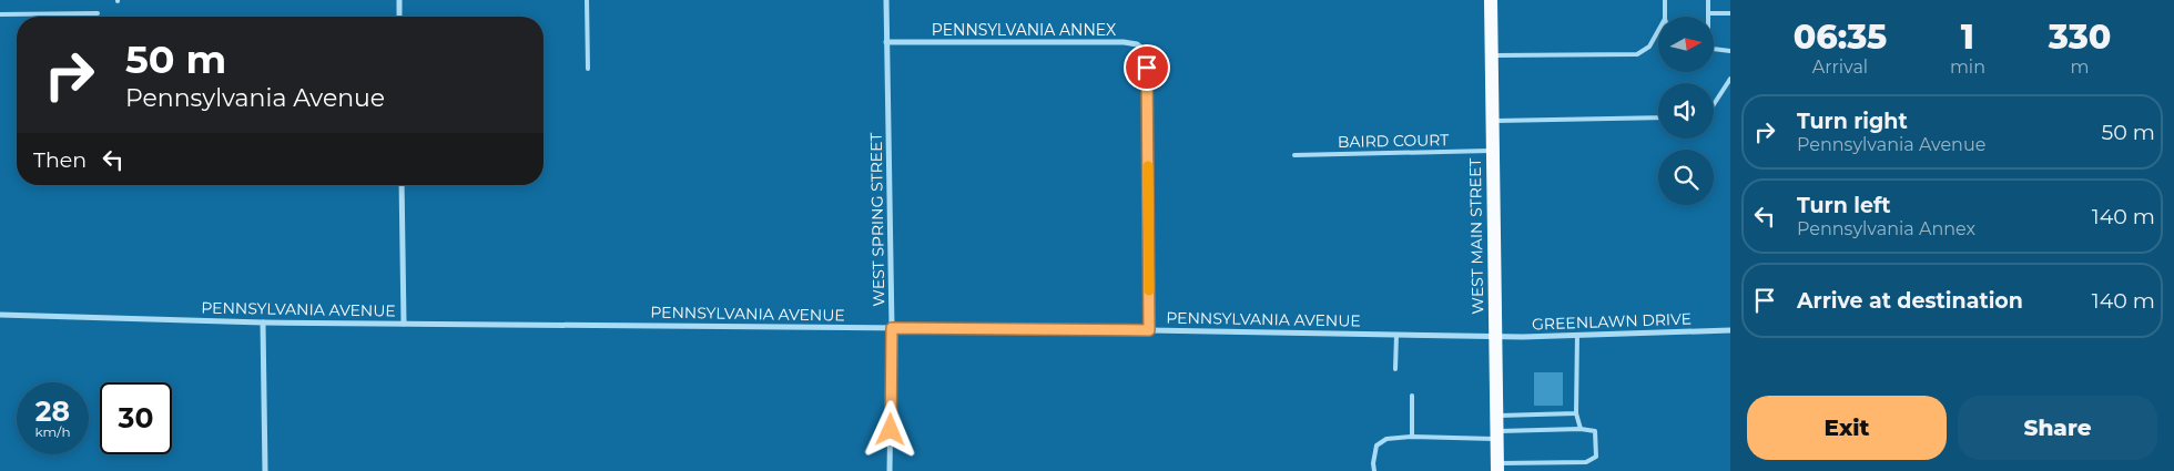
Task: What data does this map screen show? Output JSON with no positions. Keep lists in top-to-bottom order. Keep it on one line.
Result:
{"streets":{"main road":["WEST MAIN STREET"],"street":["PENNSYLVANIA ANNEX","WEST SPRING STREET","PENNSYLVANIA AVENUE","GREENLAWN DRIVE"],"lane":["BAIRD COURT"]},"crossings":[["PENNSYLVANIA ANNEX","WEST SPRING STREET"],["PENNSYLVANIA ANNEX","PENNSYLVANIA AVENUE"],["BAIRD COURT","WEST MAIN STREET"],["WEST SPRING STREET","PENNSYLVANIA AVENUE"],["WEST MAIN STREET","PENNSYLVANIA AVENUE"],["WEST MAIN STREET","GREENLAWN DRIVE"],["PENNSYLVANIA AVENUE","GREENLAWN DRIVE"]],"north":"right","page":{"eta":["06:35","Arrival","1","min","330","m"],"turn":["50 m","Pennsylvania Avenue"],"list":[{"name":"Turn right","note":"Pennsylvania Avenue","value":"50 m"},{"name":"Turn left","note":"Pennsylvania Annex","value":"140 m"},{"name":"Arrive at destination","value":"140 m"}],"then":"Then","speed":"28 km/h","limit":"30","buttons":["Exit","Share"]}}
